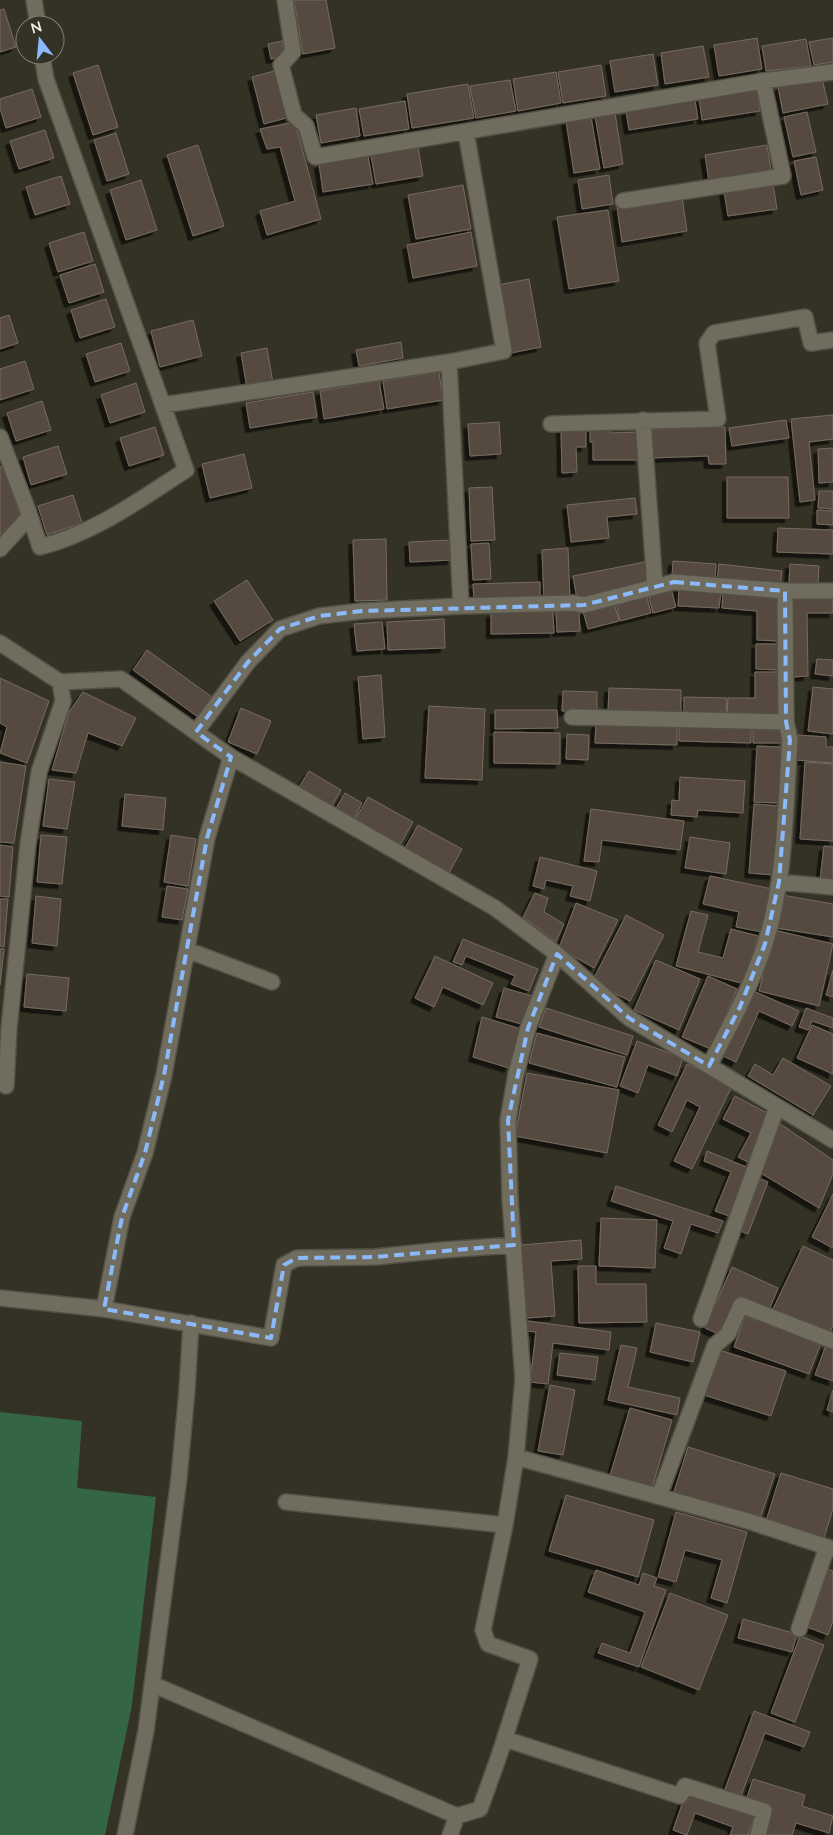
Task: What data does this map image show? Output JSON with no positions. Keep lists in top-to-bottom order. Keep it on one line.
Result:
{"north":"top"}
